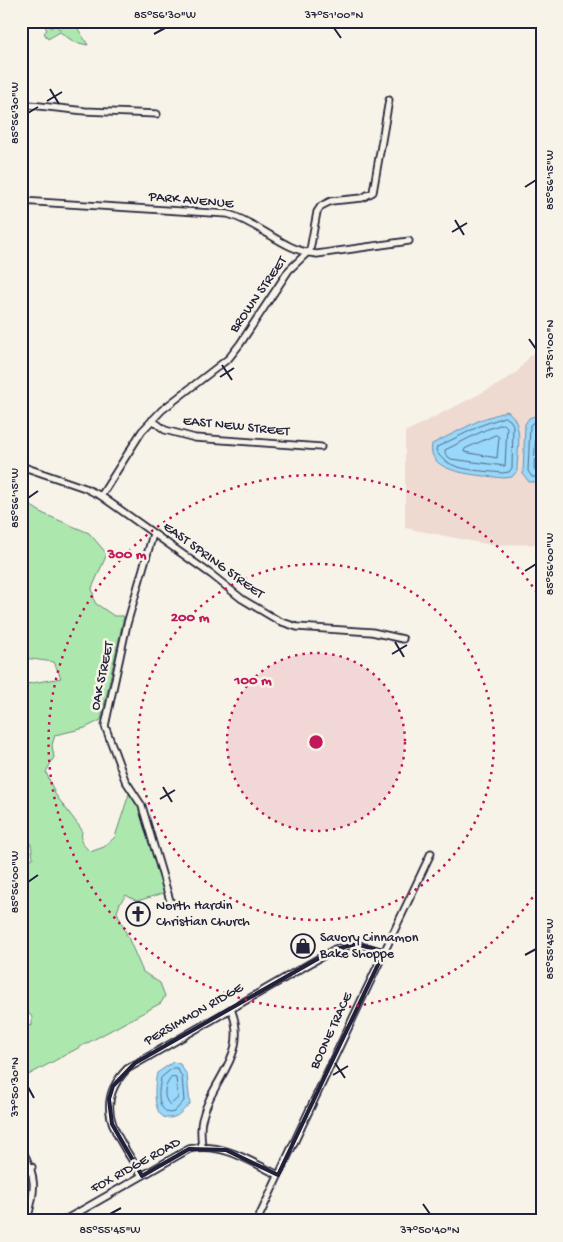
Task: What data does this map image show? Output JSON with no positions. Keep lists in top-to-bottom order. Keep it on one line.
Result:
{"streets":{"street":["PARK AVENUE","BROWN STREET","EAST NEW STREET","EAST SPRING STREET","OAK STREET","PERSIMMON RIDGE","BOONE TRACE","FOX RIDGE ROAD"]},"crossings":[["PARK AVENUE","BROWN STREET"],["BROWN STREET","EAST NEW STREET"],["BROWN STREET","EAST SPRING STREET"],["EAST SPRING STREET","OAK STREET"],["PERSIMMON RIDGE","BOONE TRACE"],["PERSIMMON RIDGE","FOX RIDGE ROAD"],["BOONE TRACE","FOX RIDGE ROAD"]],"places":{"church":["North Hardin Christian Church"],"shop":["Savory Cinnamon Bake Shoppe"]},"coordinates":["85°56'30\"W","37°51'00\"N","85°56'15\"W","85°56'00\"W","85°55'45\"W","37°50'30\"N","37°50'40\"N"],"rings":["300 m","200 m","100 m"]}
